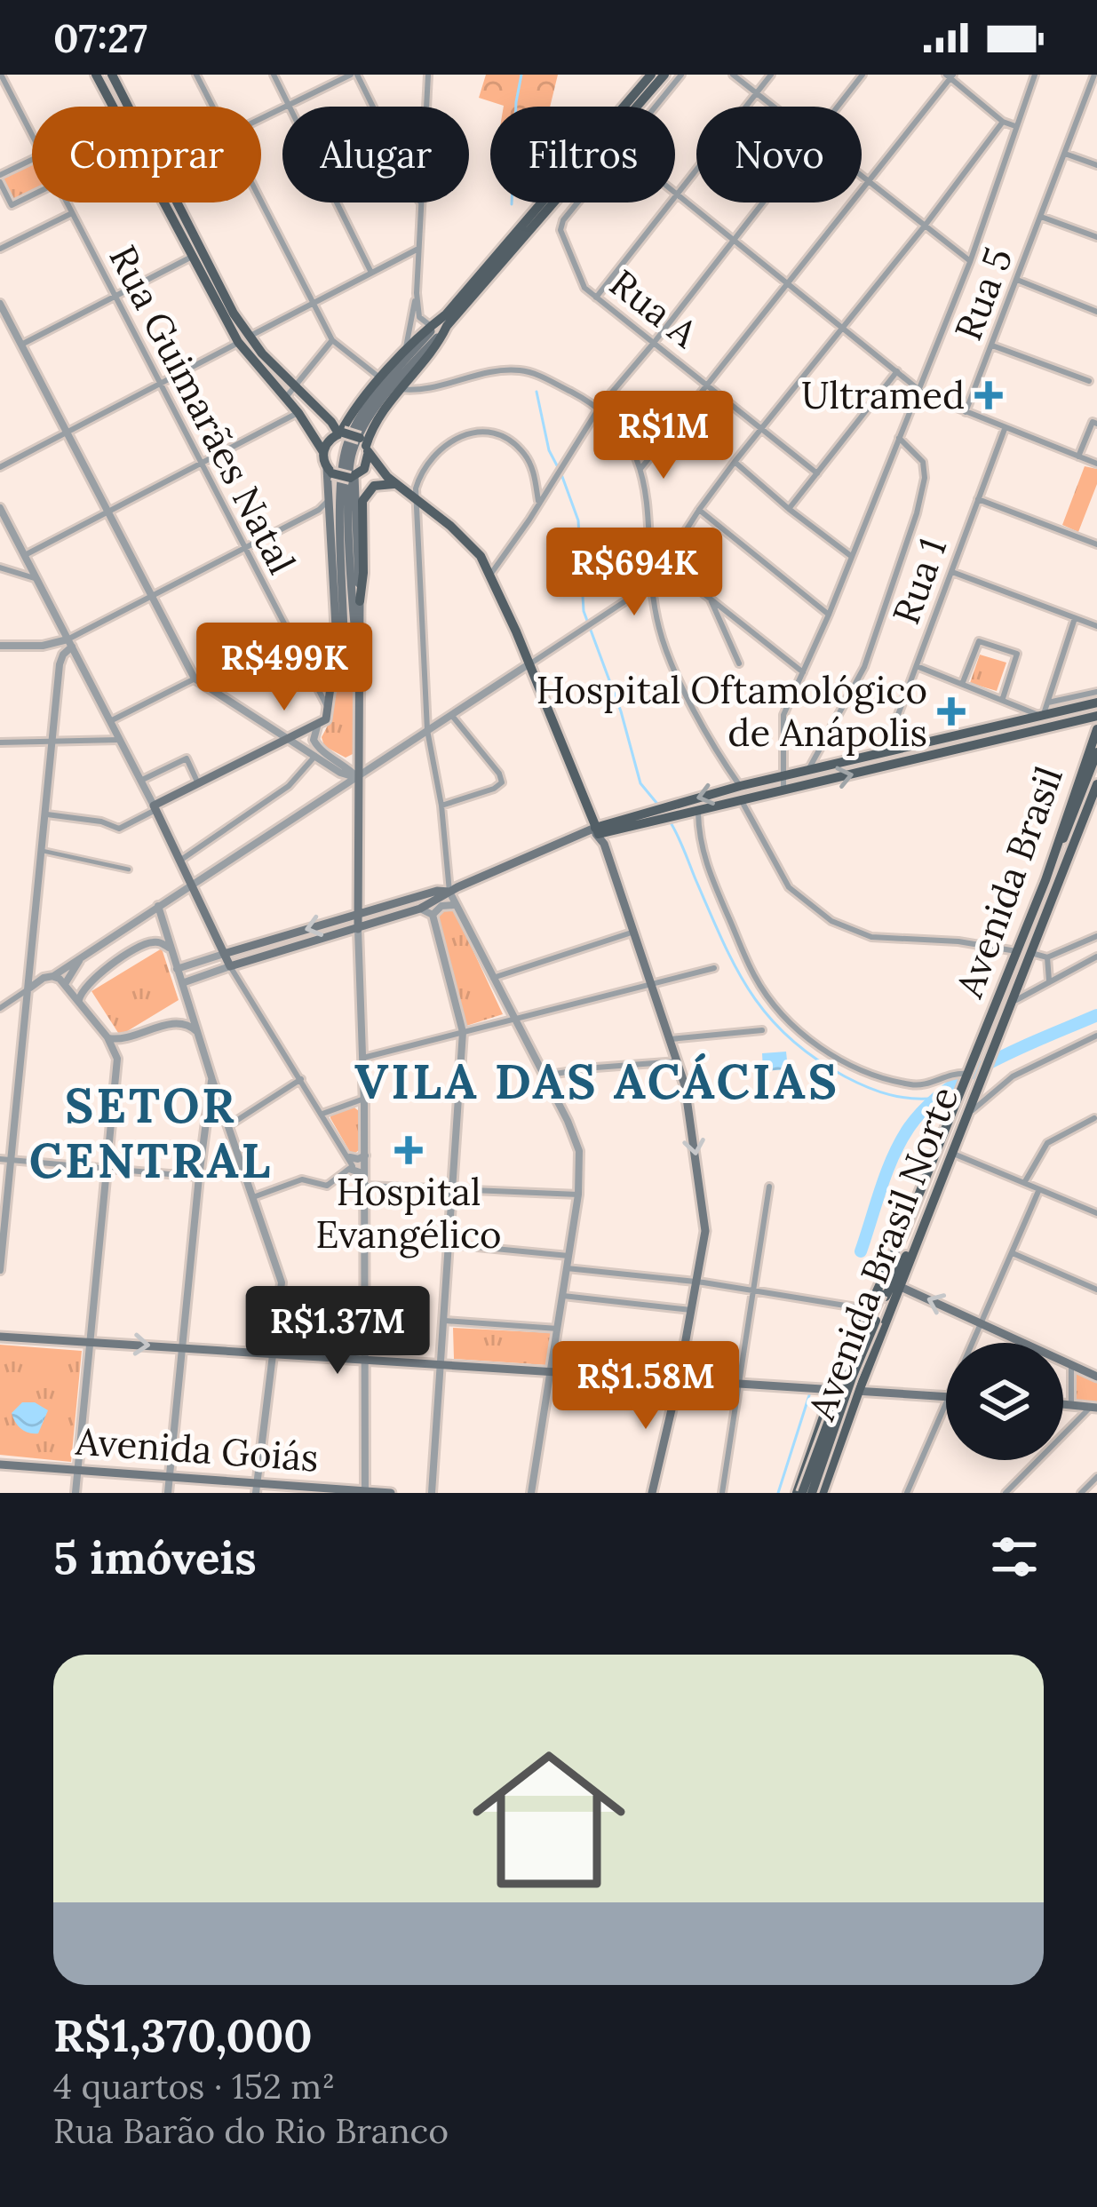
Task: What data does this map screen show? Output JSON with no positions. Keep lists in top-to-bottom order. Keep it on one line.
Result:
{"streets":{"main road":["Avenida Brasil","Avenida Brasil Norte","Avenida Goiás"],"street":["Rua 5","Rua A","Rua Guimarães Natal","Rua 1"]},"crossings":[["Avenida Brasil","Avenida Brasil Norte"]],"districts":["VILA DAS ACÁCIAS","SETOR CENTRAL"],"places":{"health":["Ultramed","Hospital Oftamológico de Anápolis","Hospital Evangélico"]},"page":{"status":"07:27","chip":["Comprar","Alugar","Filtros","Novo"],"price":["R$1M","R$694K","R$499K","R$1.37M","R$1.58M"],"heading":"5 imóveis","list":[{"name":"R$1,370,000","note":"4 quartos · 152 m² · Rua Barão do Rio Branco"}]}}
